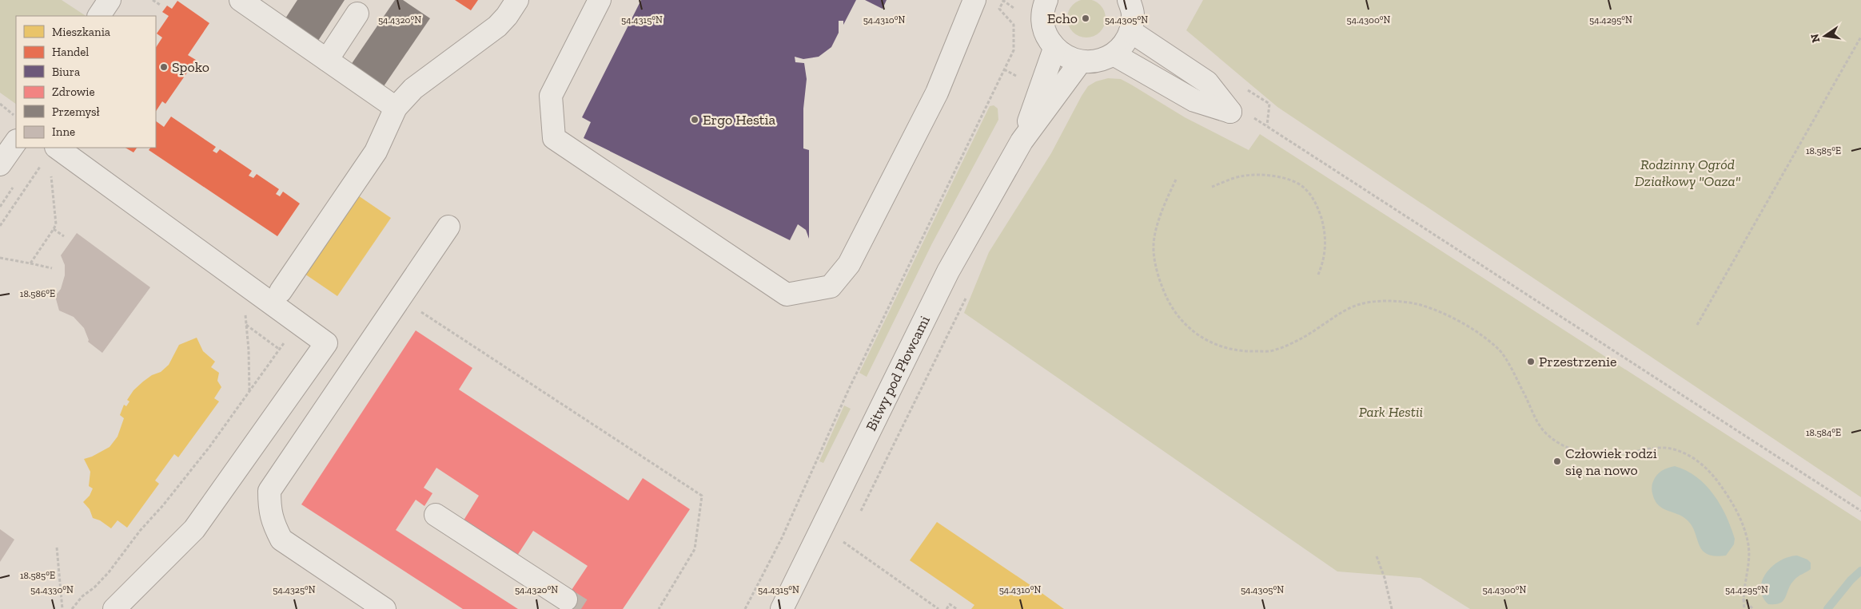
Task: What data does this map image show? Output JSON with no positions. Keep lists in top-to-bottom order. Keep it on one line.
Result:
{"streets":{"street":["Bitwy pod Płowcami"]},"parks":["Rodzinny Ogród Działkowy \"Oaza\"","Park Hestii"],"places":["Echo","Spoko","Ergo Hestia","Przestrzenie","Człowiek rodzi się na nowo"],"legend":["Mieszkania","Handel","Biura","Zdrowie","Przemysł","Inne"],"north":"left","coordinates":["54.4320°N","54.4315°N","54.4310°N","54.4305°N","54.4300°N","54.4295°N","18.585°E","18.586°E","18.584°E","54.4330°N","54.4325°N"]}
